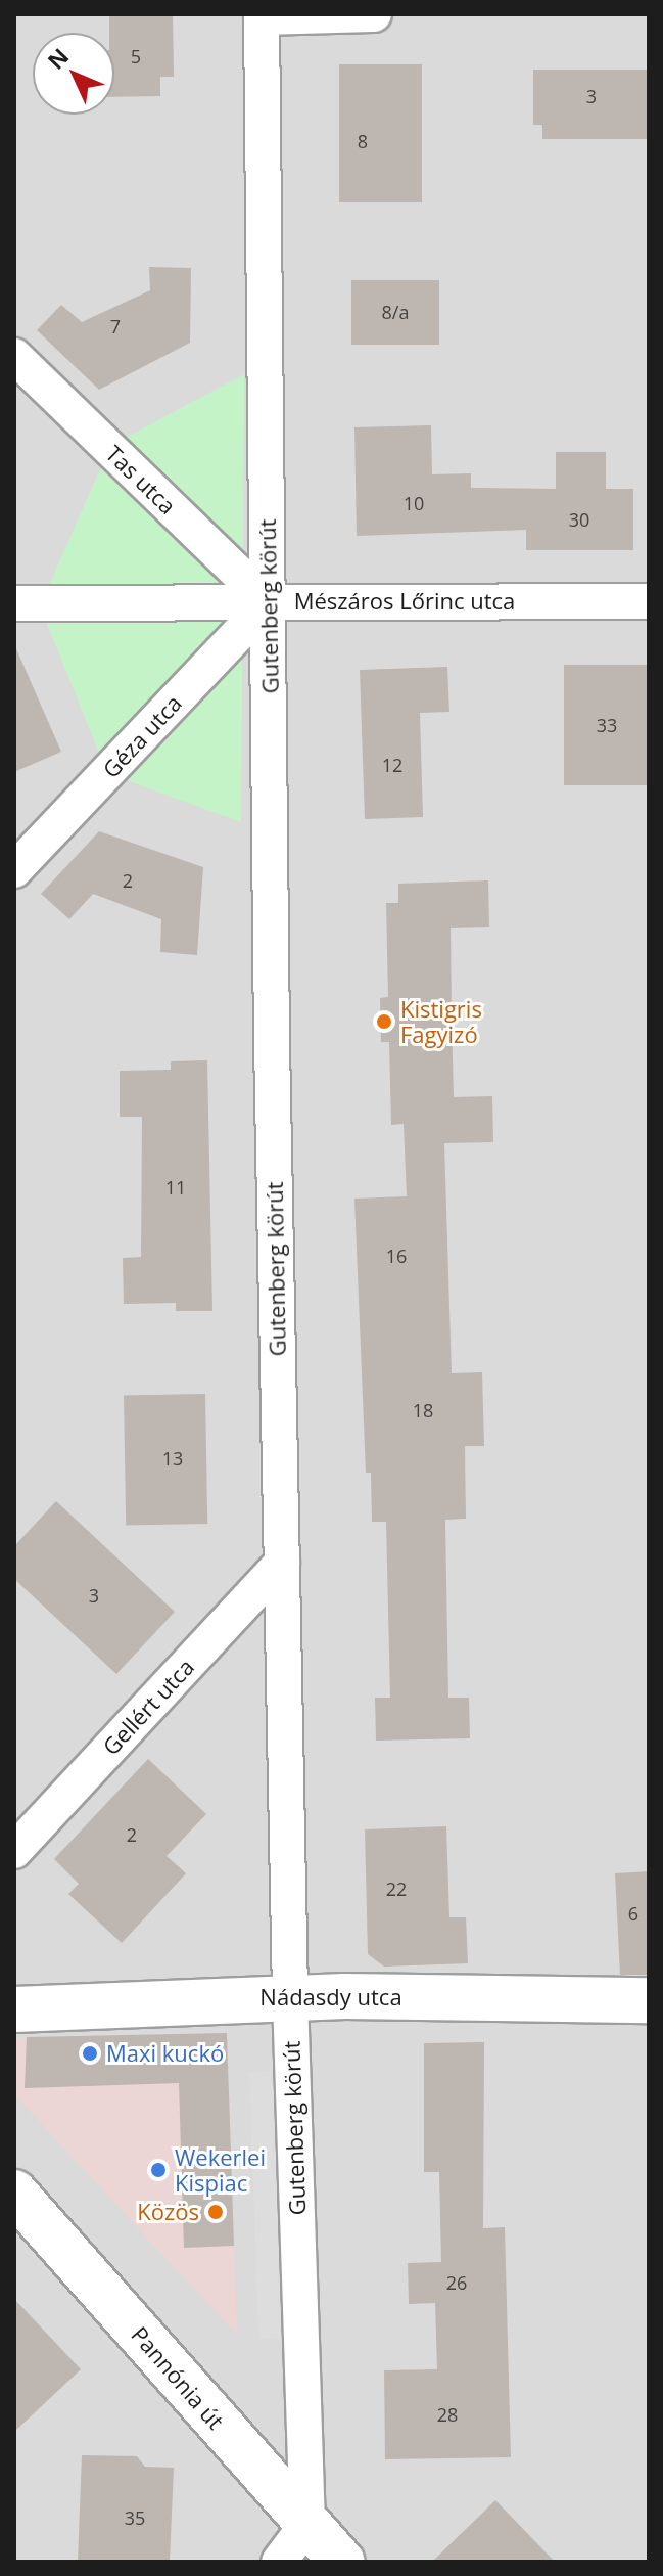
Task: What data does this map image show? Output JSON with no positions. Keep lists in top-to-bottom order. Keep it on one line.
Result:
{"streets":{"street":["Tas utca","Mészáros Lőrinc utca","Gutenberg körút","Géza utca","Gellért utca","Nádasdy utca","Pannónia út"]},"crossings":[["Tas utca","Mészáros Lőrinc utca"],["Tas utca","Gutenberg körút"],["Tas utca","Géza utca"],["Mészáros Lőrinc utca","Gutenberg körút"],["Mészáros Lőrinc utca","Géza utca"],["Gutenberg körút","Géza utca"],["Gutenberg körút","Gellért utca"],["Gutenberg körút","Nádasdy utca"],["Gutenberg körút","Pannónia út"]],"places":["Kistigris Fagyizó","Maxi kuckó","Wekerlei Kispiac","Közös"],"house_numbers":["5","3","8","8/a","7","10","30","33","12","2","11","16","18","13","3","2","22","6","26","28","35"],"north":"top left"}
